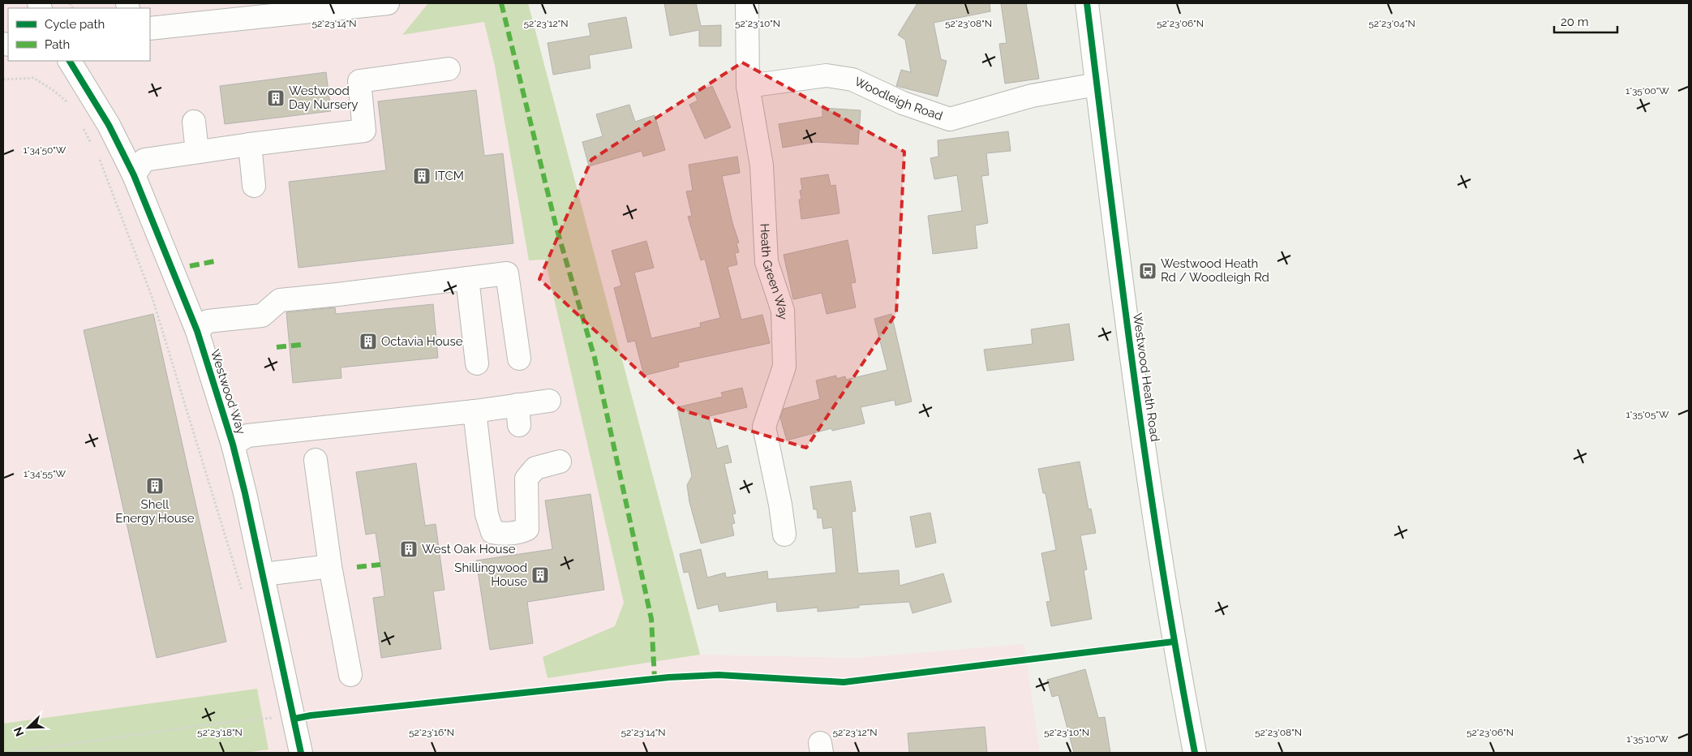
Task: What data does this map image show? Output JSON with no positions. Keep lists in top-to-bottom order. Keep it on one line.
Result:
{"streets":{"street":["Woodleigh Road","Heath Green Way","Westwood Heath Road","Westwood Way"]},"crossings":[["Woodleigh Road","Heath Green Way"],["Woodleigh Road","Westwood Heath Road"]],"places":{"building":["Westwood Day Nursery","ITCM","Octavia House","Shell Energy House","West Oak House","Shillingwood House"],"bus stop":["Westwood Heath Rd / Woodleigh Rd"]},"legend":["Cycle path","Path"],"scale_bar":"20 m","north":"bottom left","coordinates":["52°23'14\"N","52°23'12\"N","52°23'10\"N","52°23'08\"N","52°23'06\"N","52°23'04\"N","1°35'00\"W","1°34'50\"W","1°35'05\"W","1°34'55\"W","52°23'18\"N","52°23'16\"N","1°35'10\"W"]}
